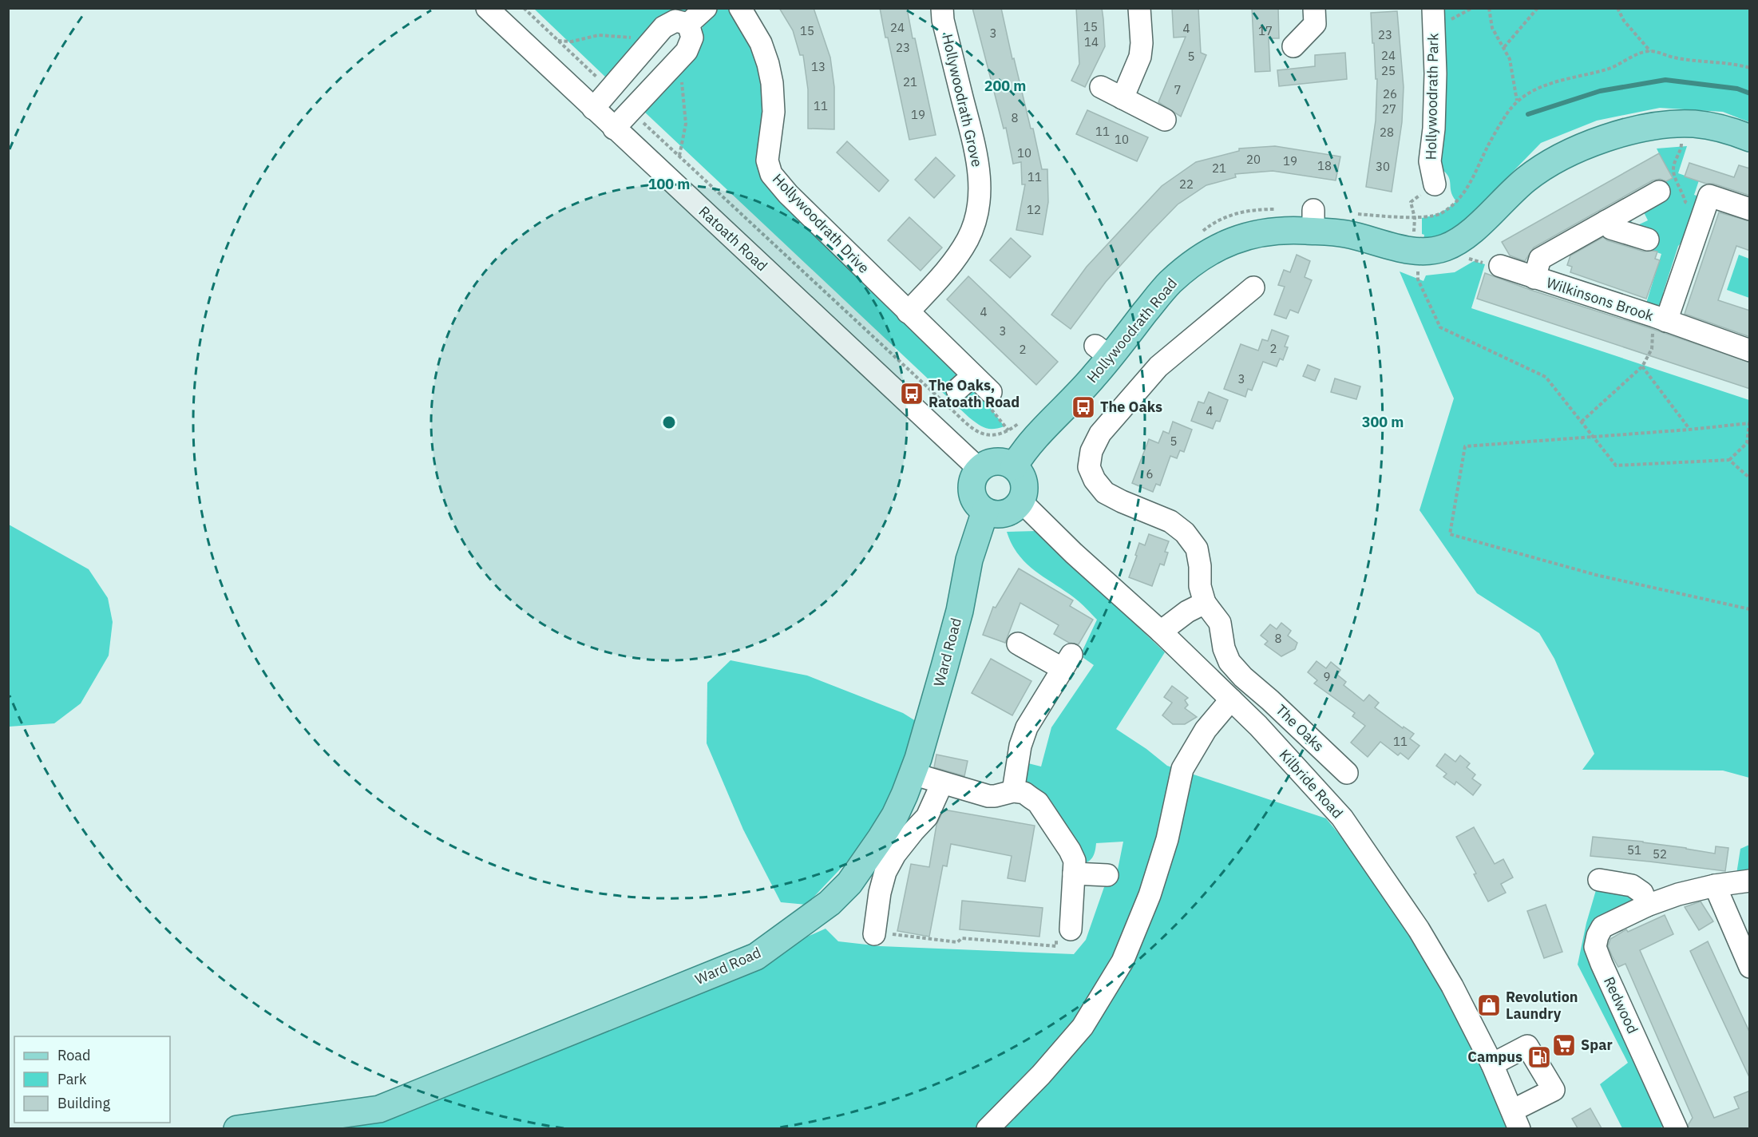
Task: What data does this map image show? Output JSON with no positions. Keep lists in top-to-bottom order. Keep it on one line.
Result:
{"streets":{"main road":["Hollywoodrath Road","Ward Road"],"street":["Hollywoodrath Park","Hollywoodrath Grove","Hollywoodrath Drive","Ratoath Road","Wilkinsons Brook","The Oaks","Kilbride Road","Redwood"]},"crossings":[["Hollywoodrath Grove","Hollywoodrath Drive"],["Ratoath Road","Hollywoodrath Road"],["Ratoath Road","Ward Road"],["Ratoath Road","Kilbride Road"],["Hollywoodrath Road","Ward Road"],["Hollywoodrath Road","Kilbride Road"],["Ward Road","Kilbride Road"]],"places":{"bus stop":["The Oaks, Ratoath Road","The Oaks"],"shop":["Revolution Laundry"],"supermarket":["Spar"],"fuel station":["Campus"]},"house_numbers":["15","24","4","15","17","3","23","14","23","24","5","13","25","21","7","26","11","27","19","8","11","28","10","10","20","19","18","30","21","11","22","12","4","3","2","2","3","4","5","6","8","9","11","51","52"],"legend":["Road","Park","Building"],"rings":["200 m","100 m","300 m"]}
